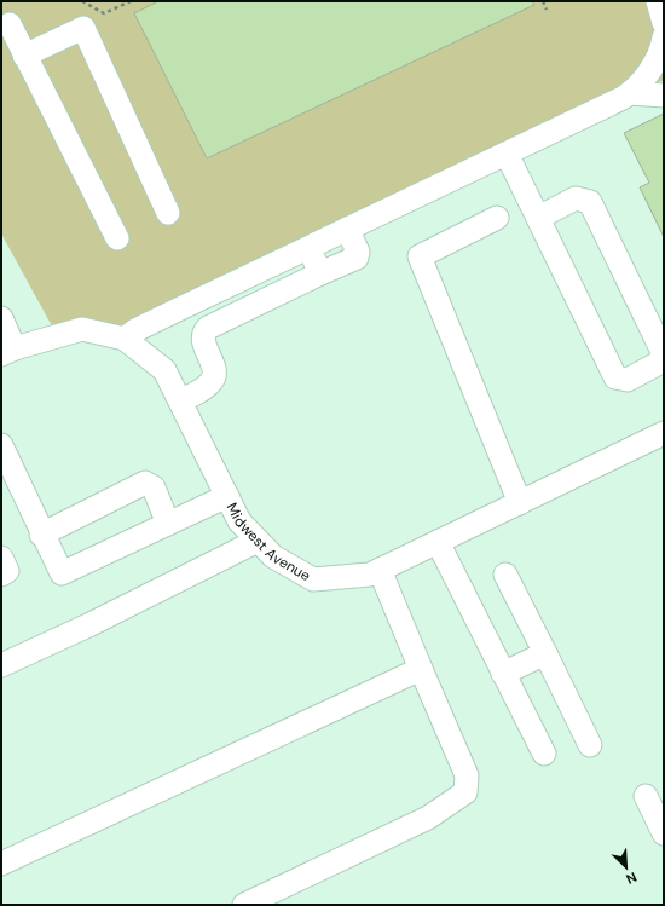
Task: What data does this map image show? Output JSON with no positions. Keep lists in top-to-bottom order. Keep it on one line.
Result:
{"streets":{"street":["Midwest Avenue"]},"north":"bottom right"}
